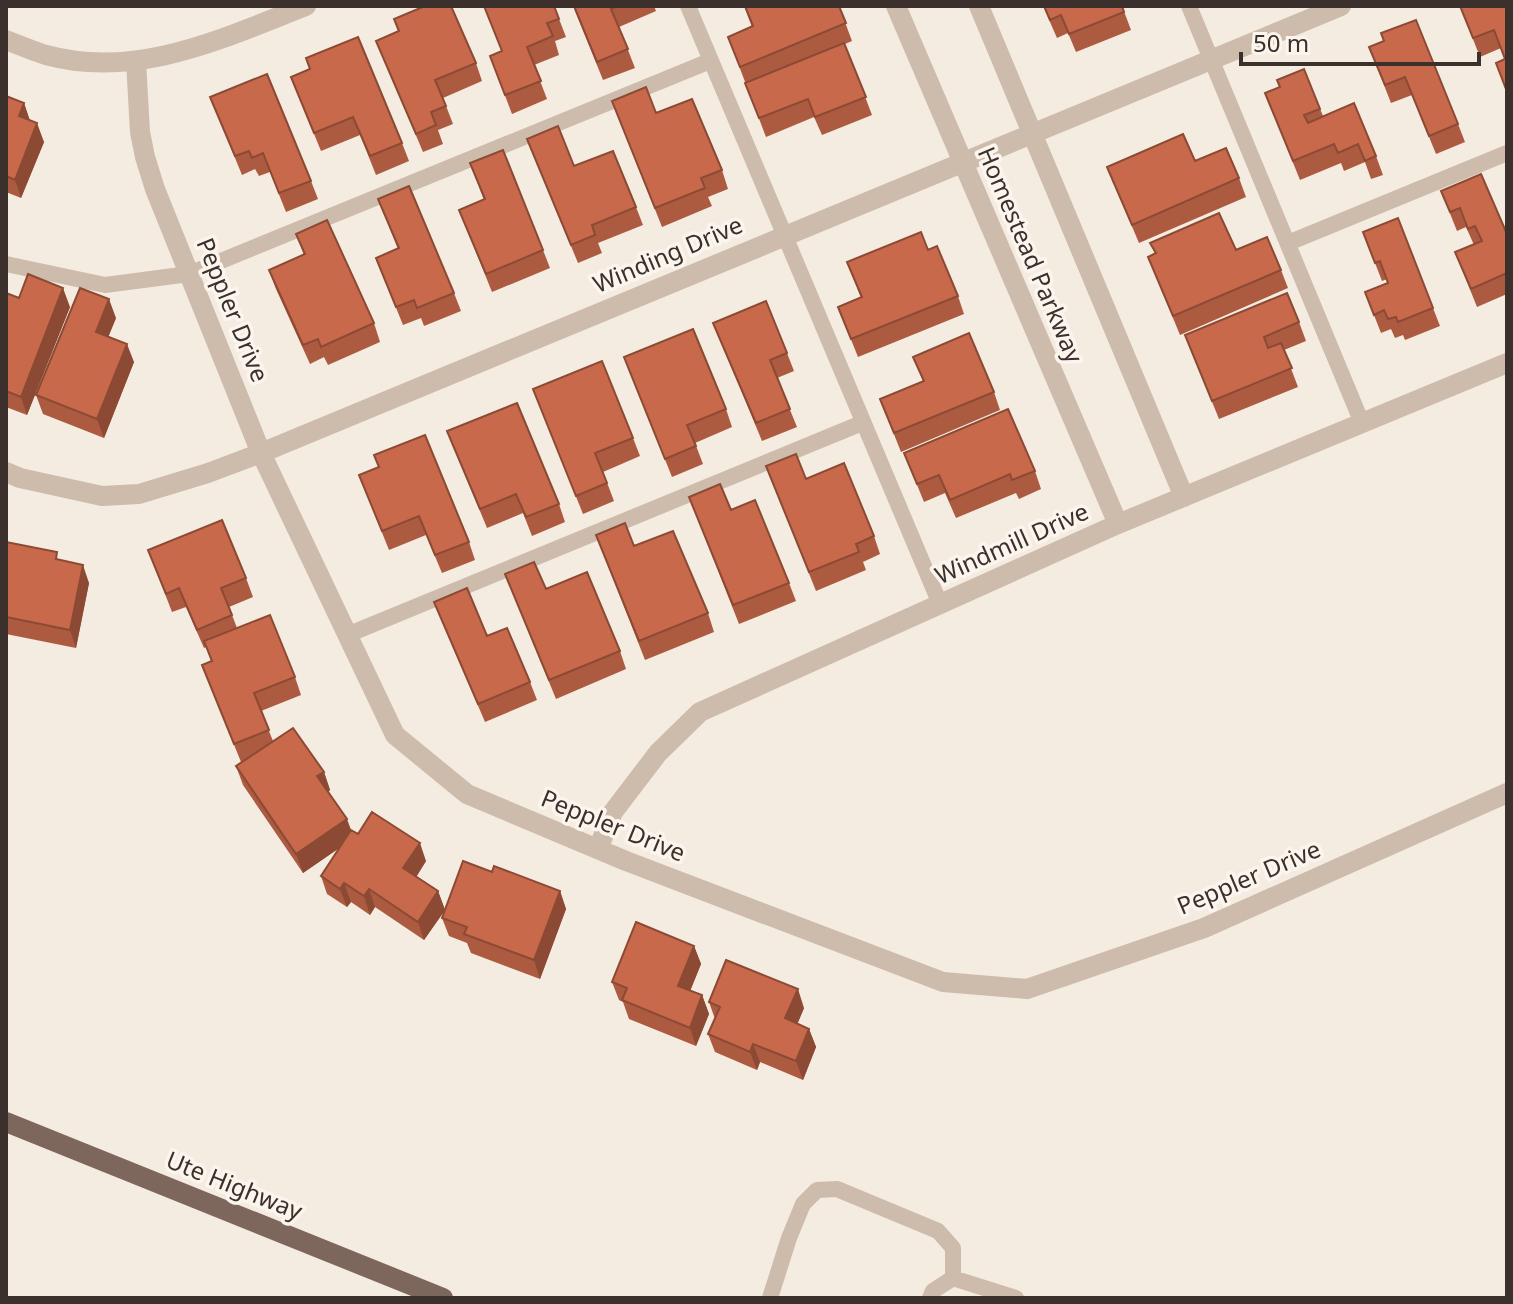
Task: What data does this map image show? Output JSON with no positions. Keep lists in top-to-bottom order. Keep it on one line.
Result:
{"streets":{"main road":["Ute Highway"],"street":["Winding Drive","Homestead Parkway","Peppler Drive","Windmill Drive"]},"crossings":[["Winding Drive","Homestead Parkway"],["Winding Drive","Peppler Drive"],["Homestead Parkway","Windmill Drive"],["Peppler Drive","Windmill Drive"]],"scale_bar":"50 m"}
